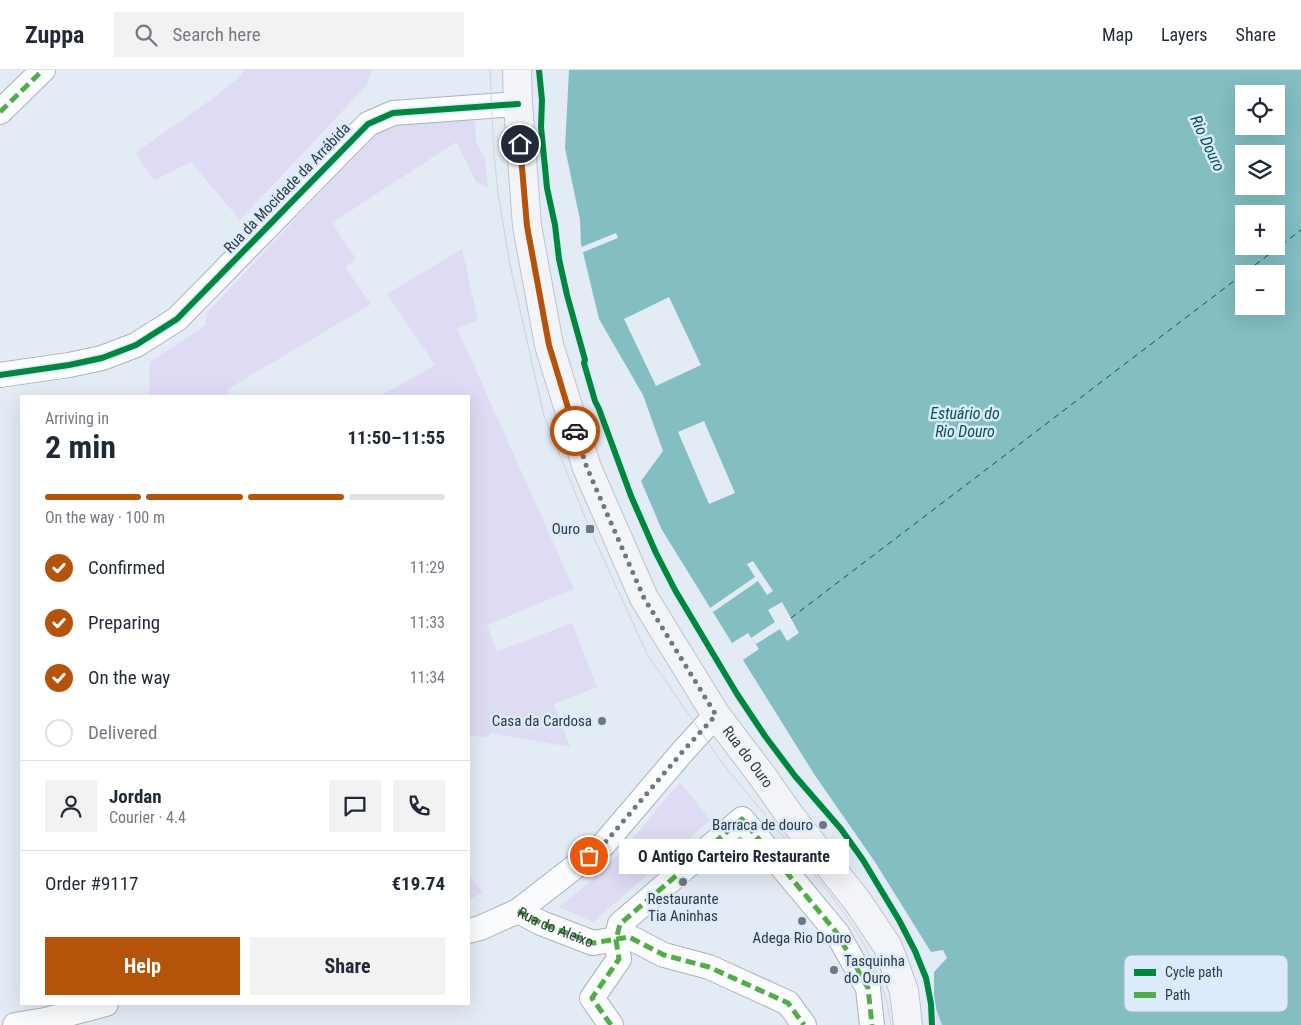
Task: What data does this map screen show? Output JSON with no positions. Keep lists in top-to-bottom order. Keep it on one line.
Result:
{"streets":{"main road":["Rua do Ouro"],"street":["Rua da Mocidade da Arrábida","Rua do Aleixo"]},"crossings":[["Rua da Mocidade da Arrábida","Rua do Ouro"]],"water":["Rio Douro","Estuário do Rio Douro"],"places":{"transit":["Ouro"],"other":["Casa da Cardosa","Barraca de douro","O Antigo Carteiro Restaurante","Restaurante Tia Aninhas","Adega Rio Douro","Tasquinha do Ouro"]},"legend":["Cycle path","Path"],"page":{"header":"Zuppa","search":"Search here","nav":["Map","Layers","Share"],"map_buttons":["+","−"],"heading":["2 min","Arriving in","11:50–11:55"],"panel":["Jordan","Courier · 4.4","Order #9117","€19.74"],"bar":"On the way · 100 m","list":[["Confirmed","11:29"],["Preparing","11:33"],["On the way","11:34"],"Delivered"],"bubble":"O Antigo Carteiro Restaurante","buttons":["Help","Share"]}}
